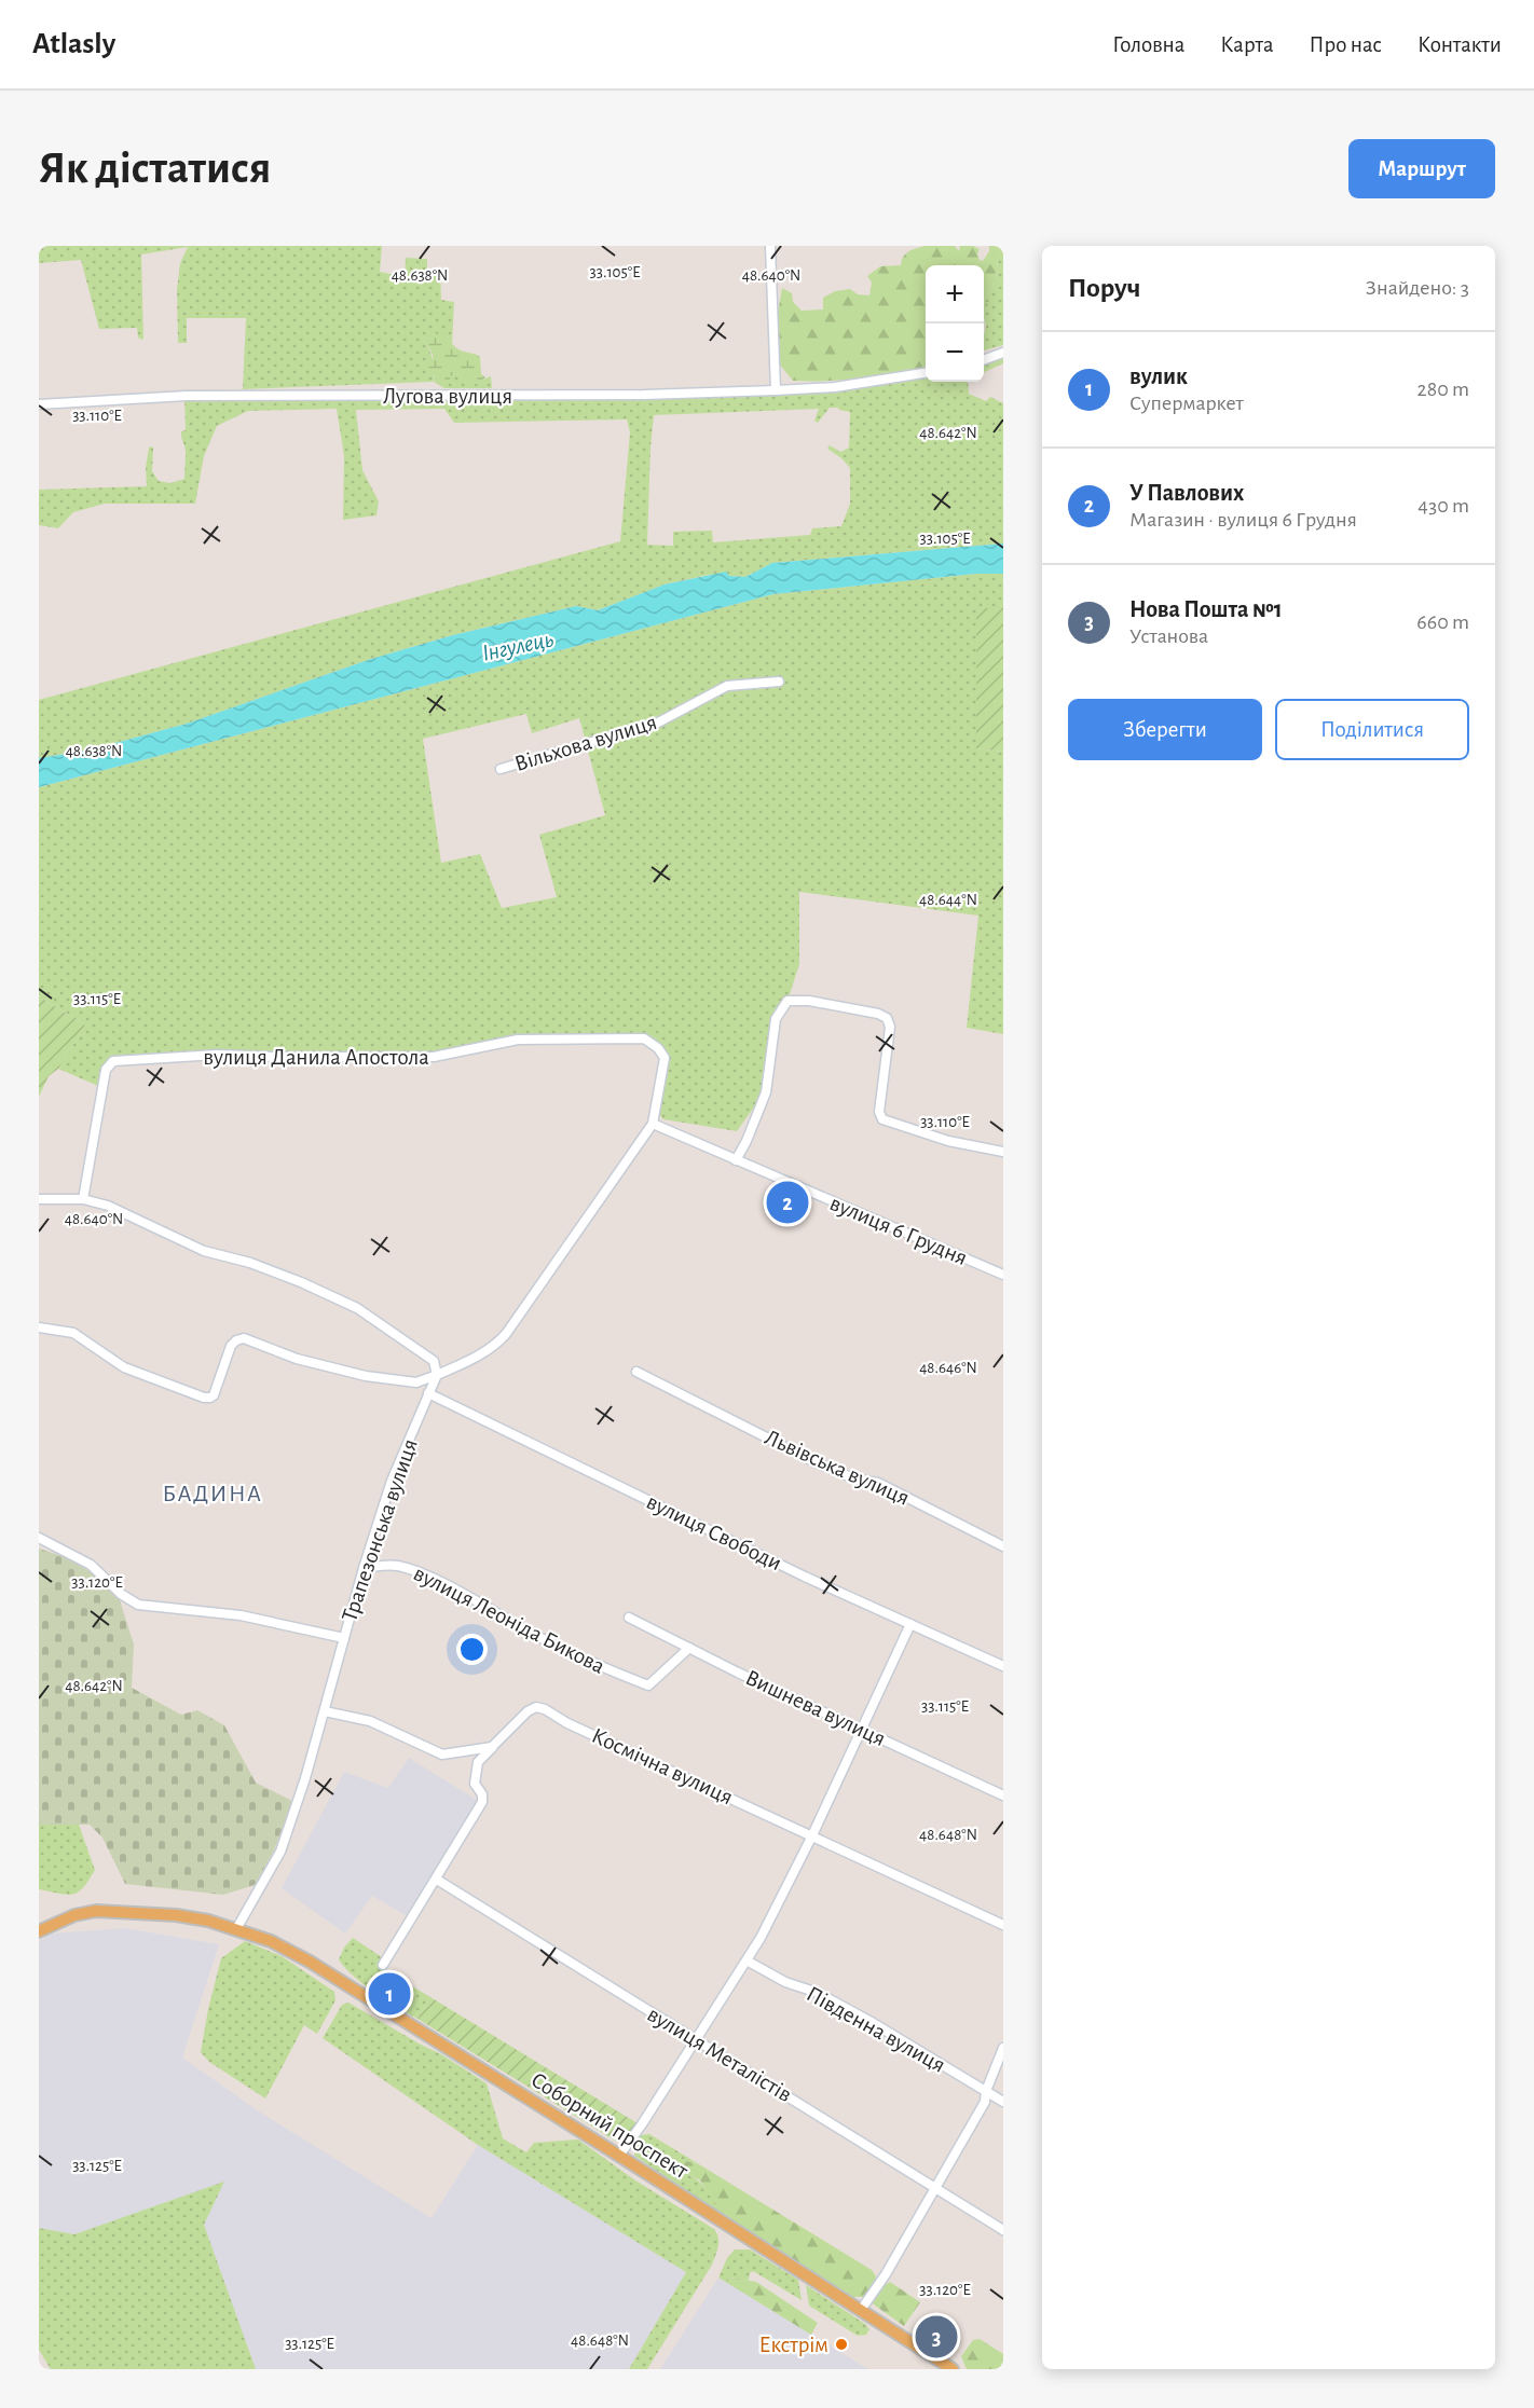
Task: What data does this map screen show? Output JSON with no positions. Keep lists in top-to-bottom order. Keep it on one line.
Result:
{"streets":{"main road":["Соборний проспект"],"street":["Лугова вулиця","Вільхова вулиця","вулиця Данила Апостола","вулиця 6 Грудня","Львівська вулиця","Трапезонська вулиця","вулиця Свободи","вулиця Леоніда Бикова","Вишнева вулиця","Космічна вулиця","Південна вулиця","вулиця Металістів"]},"crossings":[["вулиця Данила Апостола","вулиця 6 Грудня"],["Трапезонська вулиця","вулиця Свободи"],["Трапезонська вулиця","вулиця Леоніда Бикова"],["Трапезонська вулиця","Соборний проспект"],["вулиця Леоніда Бикова","Вишнева вулиця"],["Космічна вулиця","вулиця Металістів"]],"districts":["БАДИНА"],"water":["Інгулець"],"places":["Екстрім"],"page":{"header":"Atlasly","nav":["Головна","Карта","Про нас","Контакти"],"buttons":["Маршрут",["Зберегти","Поділитися"]],"title":"Як дістатися","heading":["Поруч","Знайдено: 3"],"map_buttons":["+","−"],"list":[{"mark":"1","name":"вулик","note":"Супермаркет","value":"280 m"},{"mark":"2","name":"У Павлових","note":"Магазин · вулиця 6 Грудня","value":"430 m"},{"mark":"3","name":"Нова Пошта №1","note":"Установа","value":"660 m"}],"pins":["2","1","3"]},"coordinates":["33.105°E","48.638°N","48.640°N","33.110°E","48.642°N","48.644°N","33.115°E","48.646°N","33.120°E","48.648°N","33.125°E"]}
